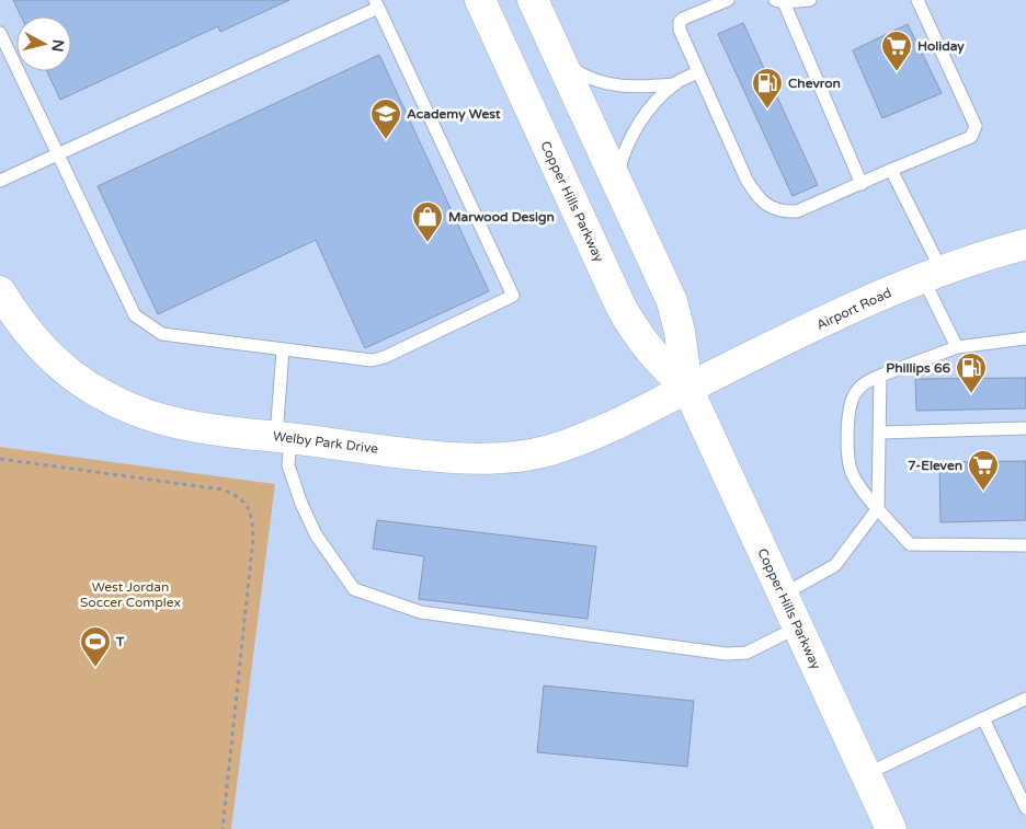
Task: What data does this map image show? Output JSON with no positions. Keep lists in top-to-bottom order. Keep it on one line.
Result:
{"streets":{"main road":["Copper Hills Parkway","Airport Road","Welby Park Drive"]},"crossings":[["Copper Hills Parkway","Airport Road"],["Copper Hills Parkway","Welby Park Drive"],["Airport Road","Welby Park Drive"]],"parks":["West Jordan Soccer Complex"],"places":{"supermarket":["Holiday","7-Eleven"],"fuel station":["Chevron","Phillips 66"],"school or university":["Academy West"],"shop":["Marwood Design"],"sports":["T"]},"north":"right"}
